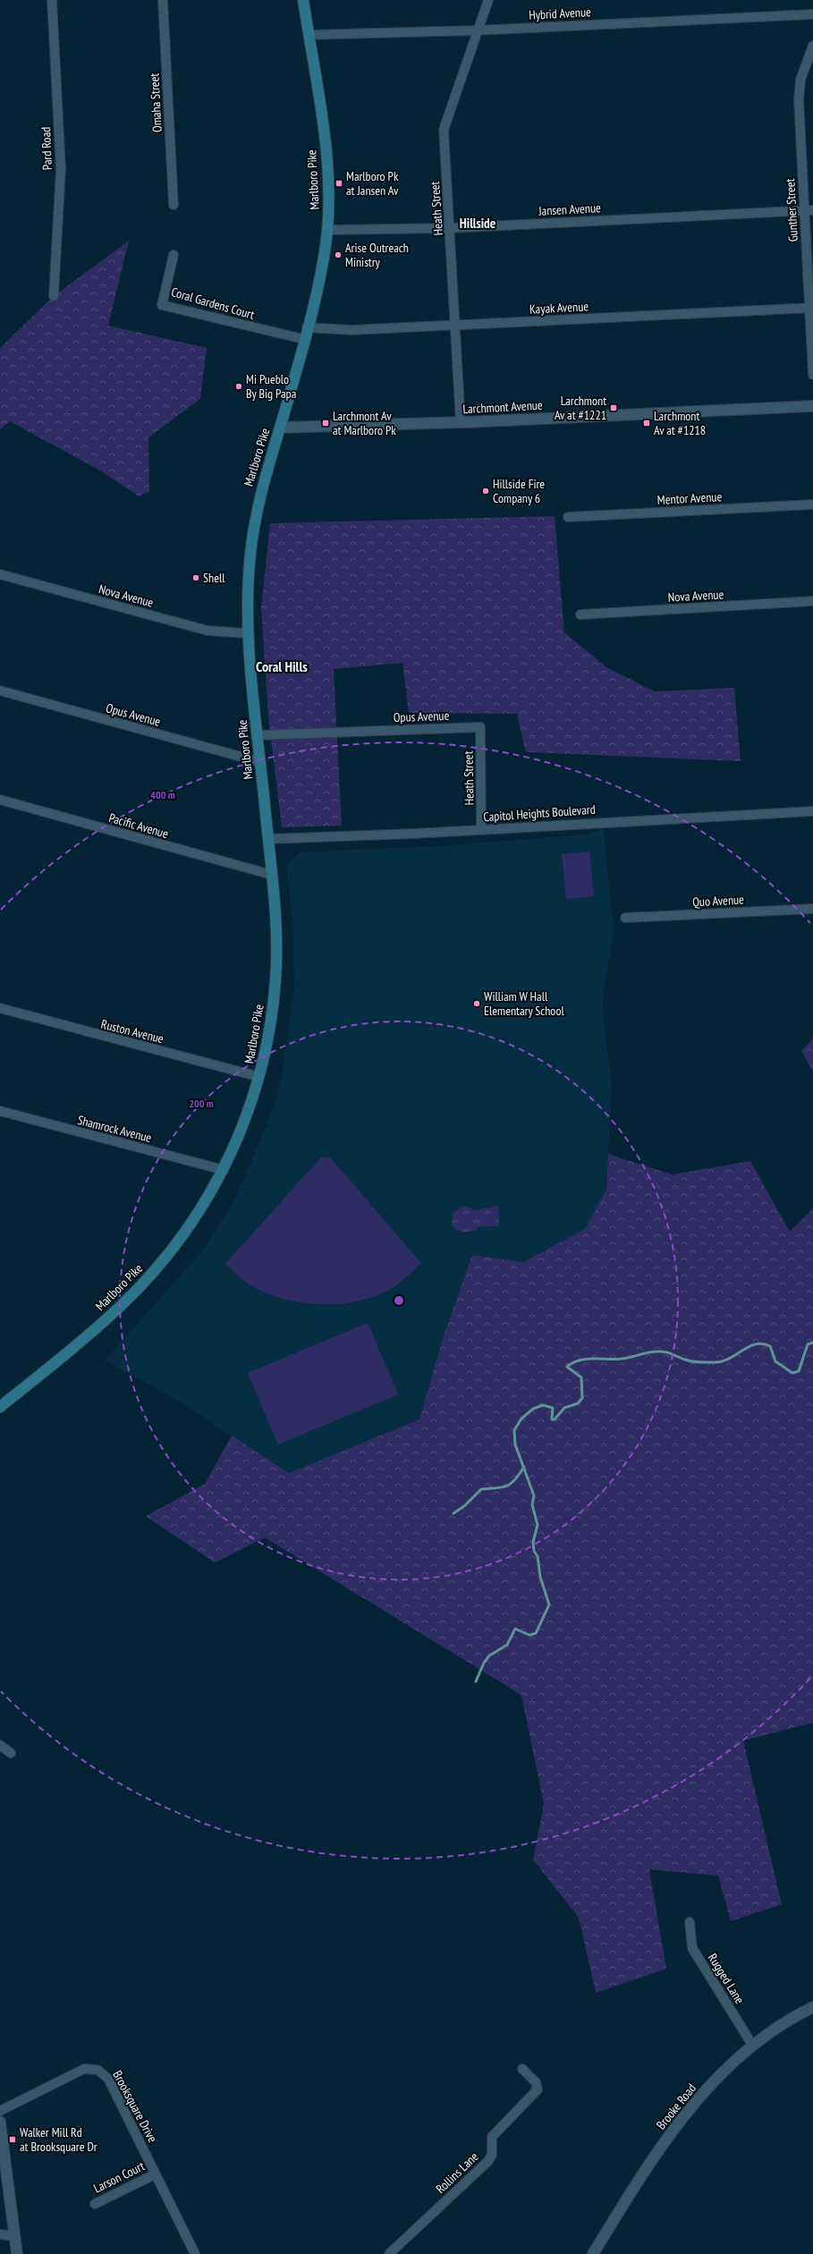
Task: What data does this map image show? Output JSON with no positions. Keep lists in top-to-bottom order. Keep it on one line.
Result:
{"streets":{"main road":["Marlboro Pike"],"street":["Hybrid Avenue","Omaha Street","Pard Road","Heath Street","Jansen Avenue","Gunther Street","Coral Gardens Court","Kayak Avenue","Larchmont Avenue","Mentor Avenue","Nova Avenue","Opus Avenue","Capitol Heights Boulevard","Pacific Avenue","Quo Avenue","Ruston Avenue","Shamrock Avenue","Rugged Lane","Brooksquare Drive","Brooke Road","Rollins Lane","Larson Court"]},"crossings":[["Hybrid Avenue","Marlboro Pike"],["Hybrid Avenue","Heath Street"],["Marlboro Pike","Jansen Avenue"],["Marlboro Pike","Coral Gardens Court"],["Marlboro Pike","Kayak Avenue"],["Marlboro Pike","Larchmont Avenue"],["Marlboro Pike","Nova Avenue"],["Marlboro Pike","Opus Avenue"],["Marlboro Pike","Capitol Heights Boulevard"],["Marlboro Pike","Pacific Avenue"],["Marlboro Pike","Ruston Avenue"],["Marlboro Pike","Shamrock Avenue"],["Heath Street","Jansen Avenue"],["Heath Street","Kayak Avenue"],["Heath Street","Larchmont Avenue"],["Heath Street","Opus Avenue"],["Heath Street","Capitol Heights Boulevard"],["Jansen Avenue","Gunther Street"],["Gunther Street","Kayak Avenue"],["Rugged Lane","Brooke Road"],["Brooksquare Drive","Larson Court"]],"districts":["Hillside","Coral Hills"],"places":{"transit":["Marlboro Pk at Jansen Av","Larchmont Av at #1221","Larchmont Av at Marlboro Pk","Larchmont Av at #1218","Walker Mill Rd at Brooksquare Dr"],"other":["Arise Outreach Ministry","Mi Pueblo By Big Papa","Hillside Fire Company 6","Shell","William W Hall Elementary School"]},"rings":["400 m","200 m"]}
